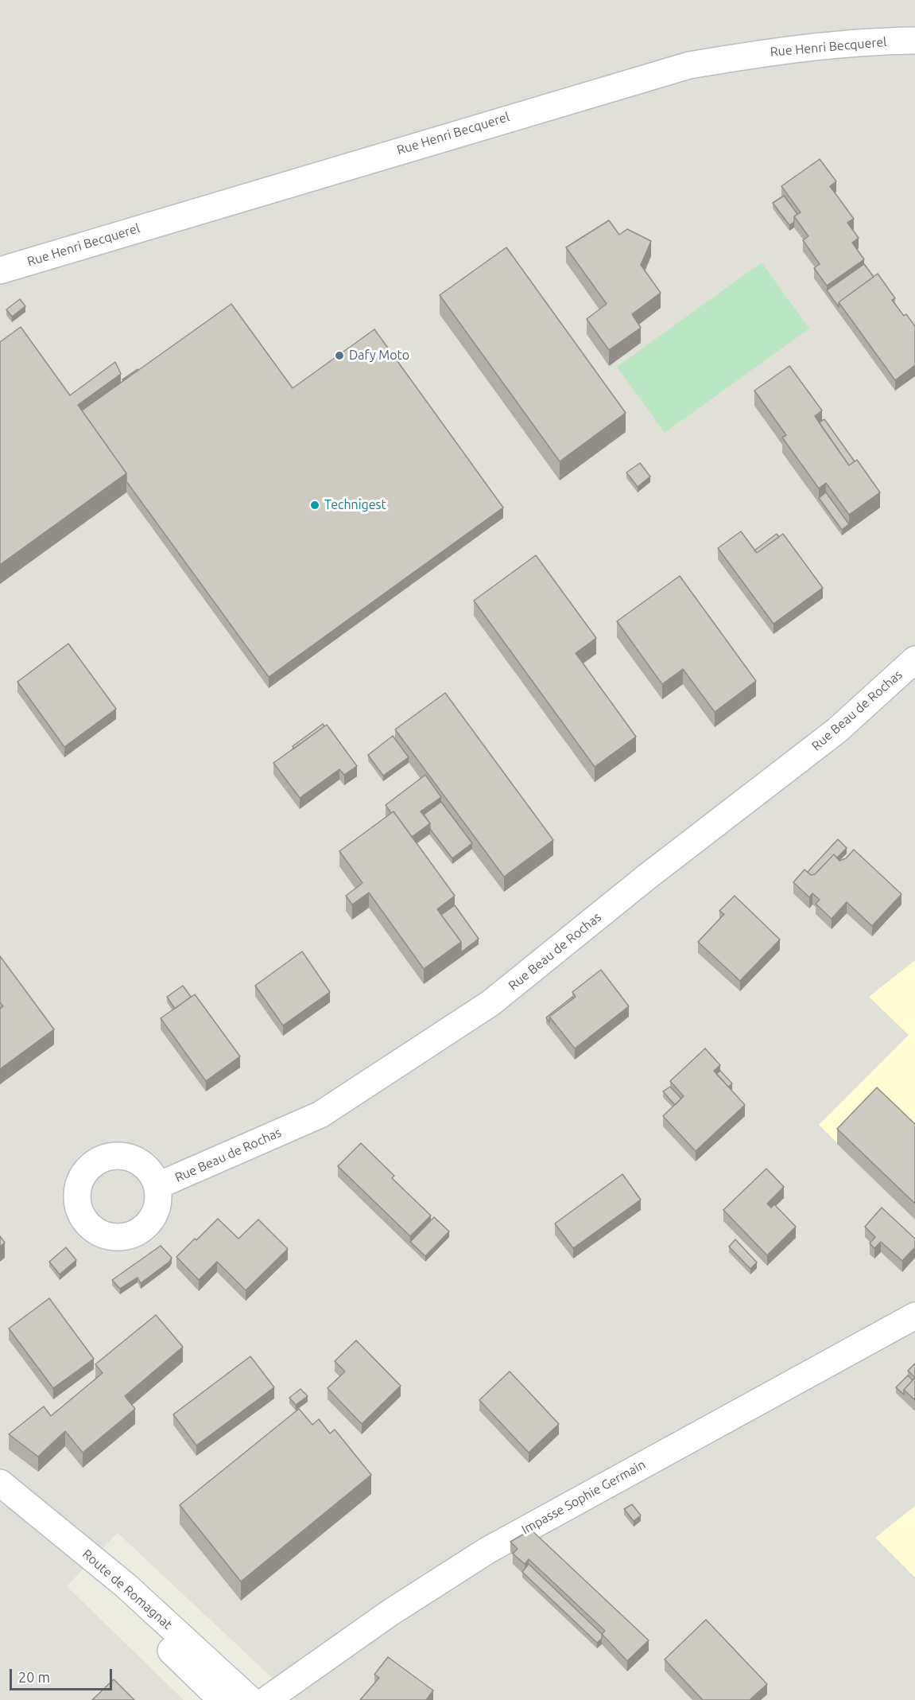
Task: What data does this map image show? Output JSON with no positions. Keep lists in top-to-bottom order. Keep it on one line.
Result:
{"streets":{"street":["Rue Henri Becquerel","Rue Beau de Rochas","Impasse Sophie Germain","Route de Romagnat"]},"places":["Dafy Moto","Technigest"],"scale_bar":"20 m"}
